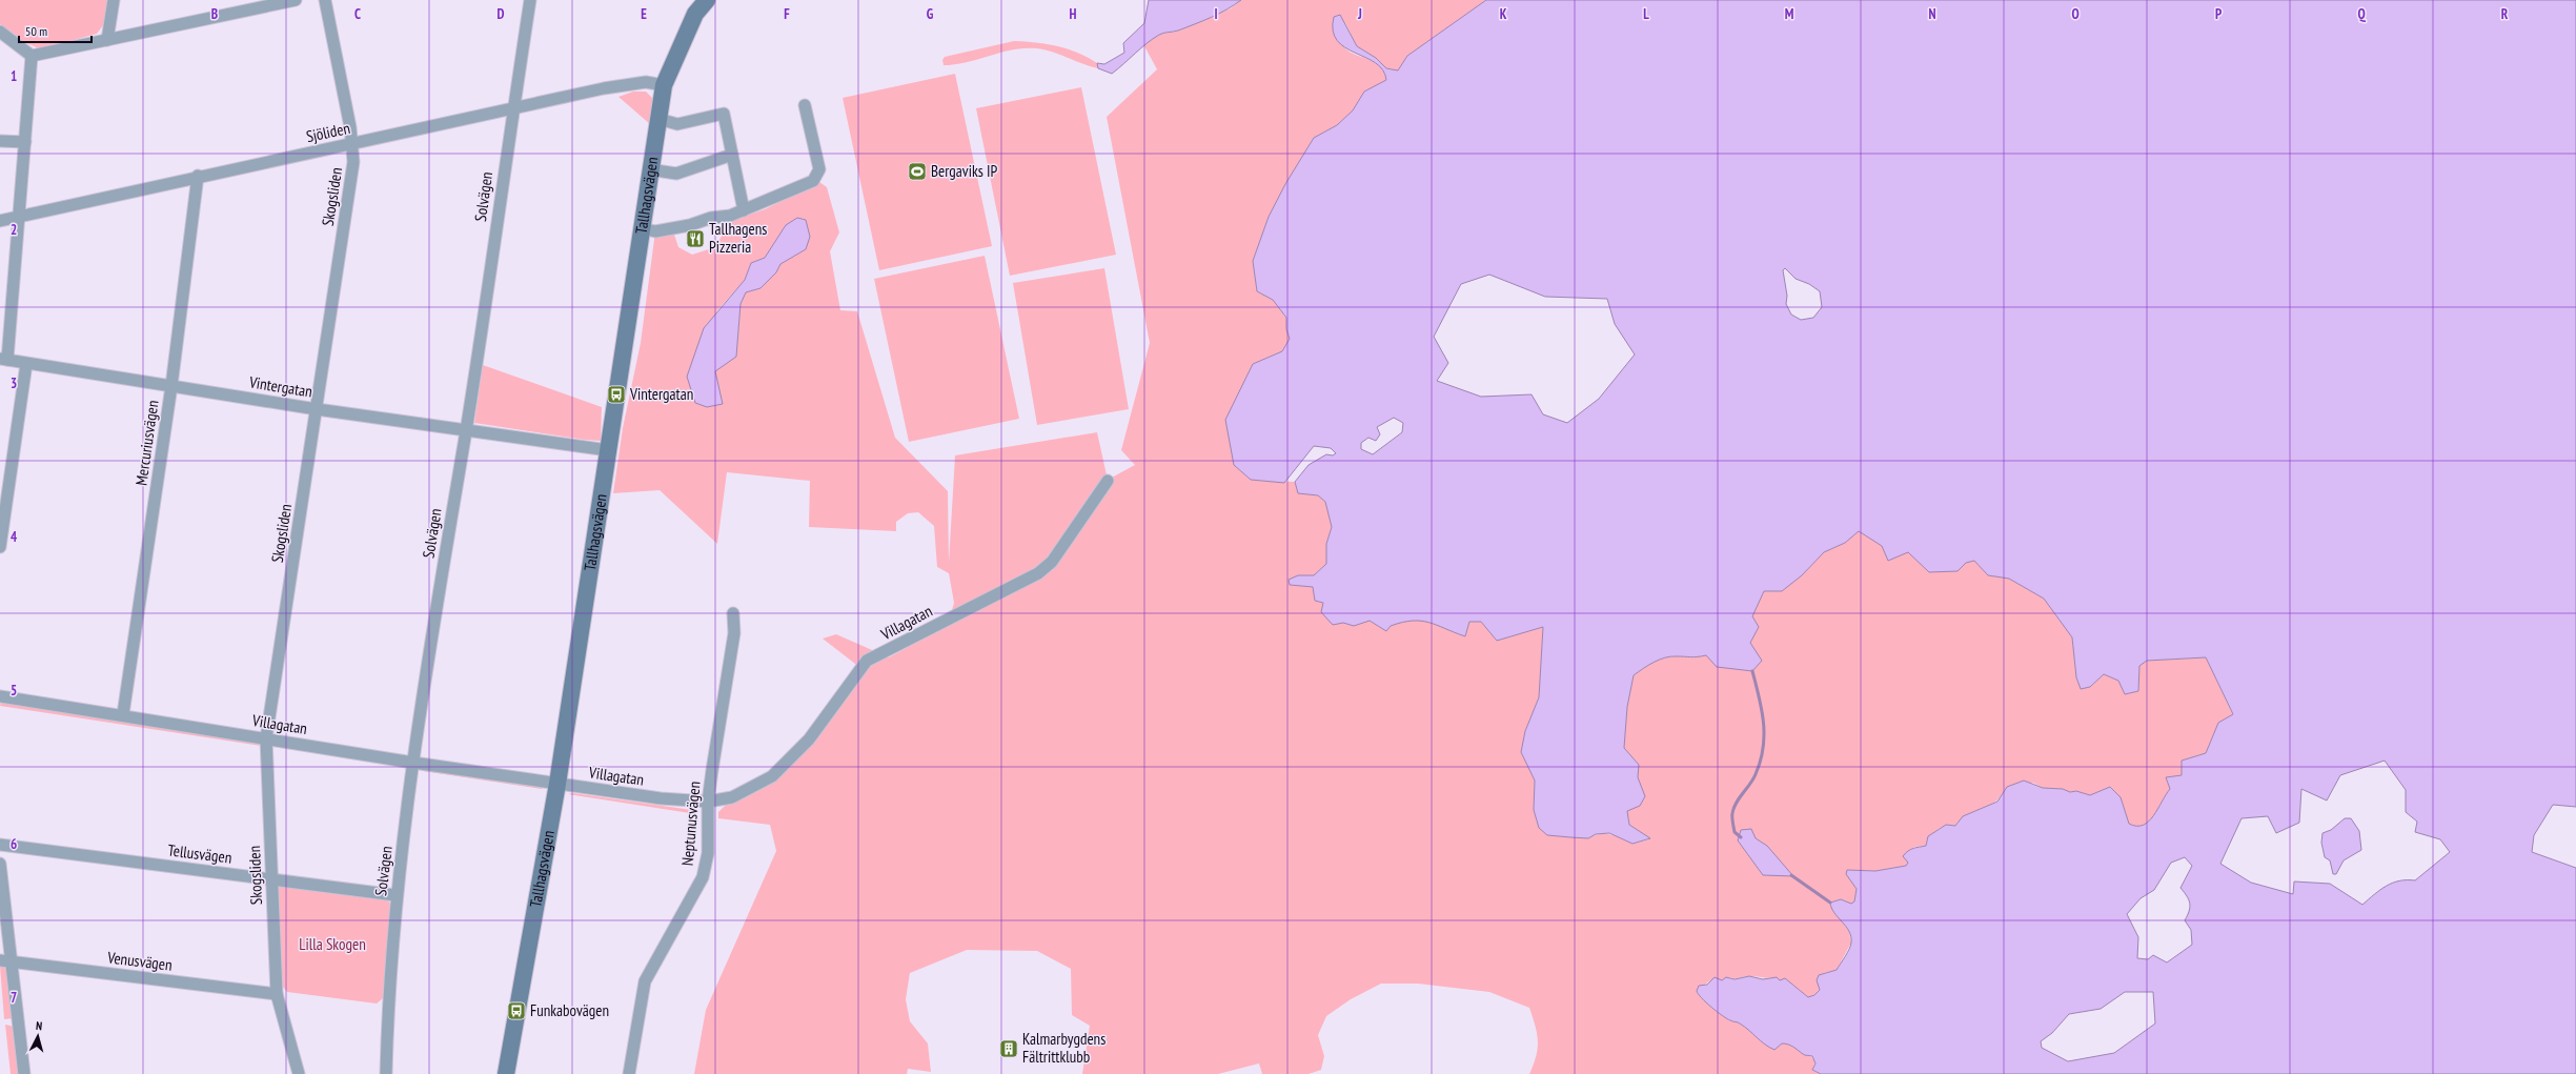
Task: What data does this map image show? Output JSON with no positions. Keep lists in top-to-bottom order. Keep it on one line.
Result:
{"streets":{"main road":["Tallhagsvägen"],"street":["Sjöliden","Skogsliden","Solvägen","Vintergatan","Mercuriusvägen","Villagatan","Neptunusvägen","Tellusvägen","Venusvägen"]},"crossings":[["Sjöliden","Tallhagsvägen"],["Sjöliden","Skogsliden"],["Sjöliden","Solvägen"],["Sjöliden","Mercuriusvägen"],["Tallhagsvägen","Vintergatan"],["Tallhagsvägen","Villagatan"],["Skogsliden","Vintergatan"],["Skogsliden","Villagatan"],["Skogsliden","Tellusvägen"],["Skogsliden","Venusvägen"],["Solvägen","Vintergatan"],["Solvägen","Villagatan"],["Solvägen","Tellusvägen"],["Vintergatan","Mercuriusvägen"],["Mercuriusvägen","Villagatan"],["Villagatan","Neptunusvägen"]],"parks":["Lilla Skogen"],"places":{"sports":["Bergaviks IP"],"restaurant":["Tallhagens Pizzeria"],"bus stop":["Vintergatan","Funkabovägen"],"building":["Kalmarbygdens Fältrittklubb"]},"scale_bar":"50 m","north":"top","grid":{"columns":["B","C","D","E","F","G","H","I","J","K","L","M","N","O","P","Q","R"],"rows":["1","2","3","4","5","6","7"]}}
